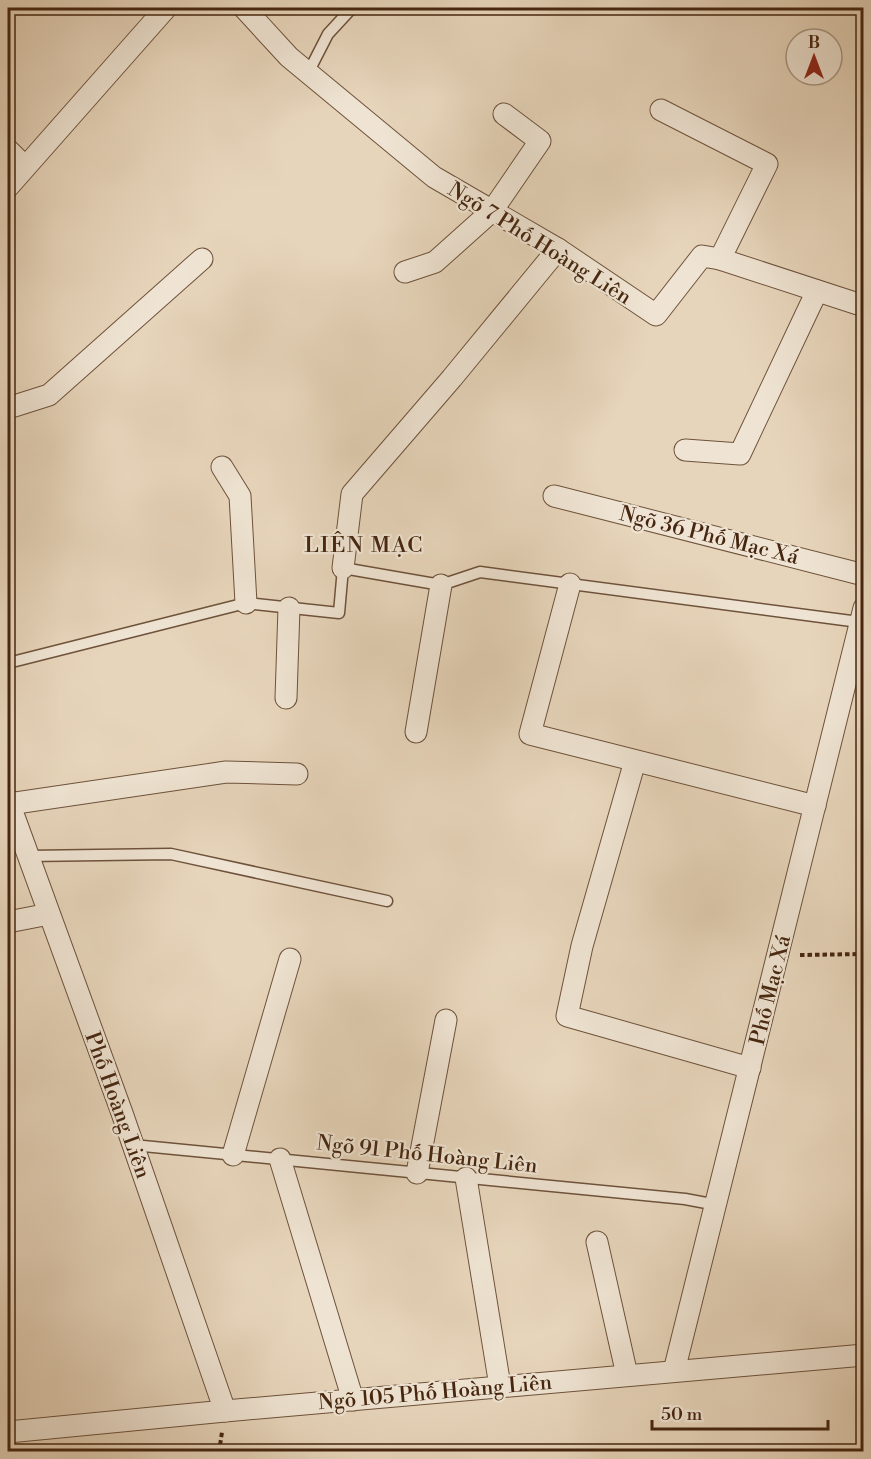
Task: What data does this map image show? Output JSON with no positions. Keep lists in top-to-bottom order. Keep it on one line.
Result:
{"streets":{"street":["Ngõ 7 Phố Hoàng Liên","Ngõ 36 Phố Mạc Xá","Phố Mạc Xá","Phố Hoàng Liên","Ngõ 105 Phố Hoàng Liên"],"lane":["Ngõ 91 Phố Hoàng Liên"]},"crossings":[["Phố Mạc Xá","Ngõ 91 Phố Hoàng Liên"],["Phố Mạc Xá","Ngõ 105 Phố Hoàng Liên"],["Phố Hoàng Liên","Ngõ 91 Phố Hoàng Liên"],["Phố Hoàng Liên","Ngõ 105 Phố Hoàng Liên"]],"districts":["LIÊN MẠC"],"scale_bar":"50 m","north":"top"}
